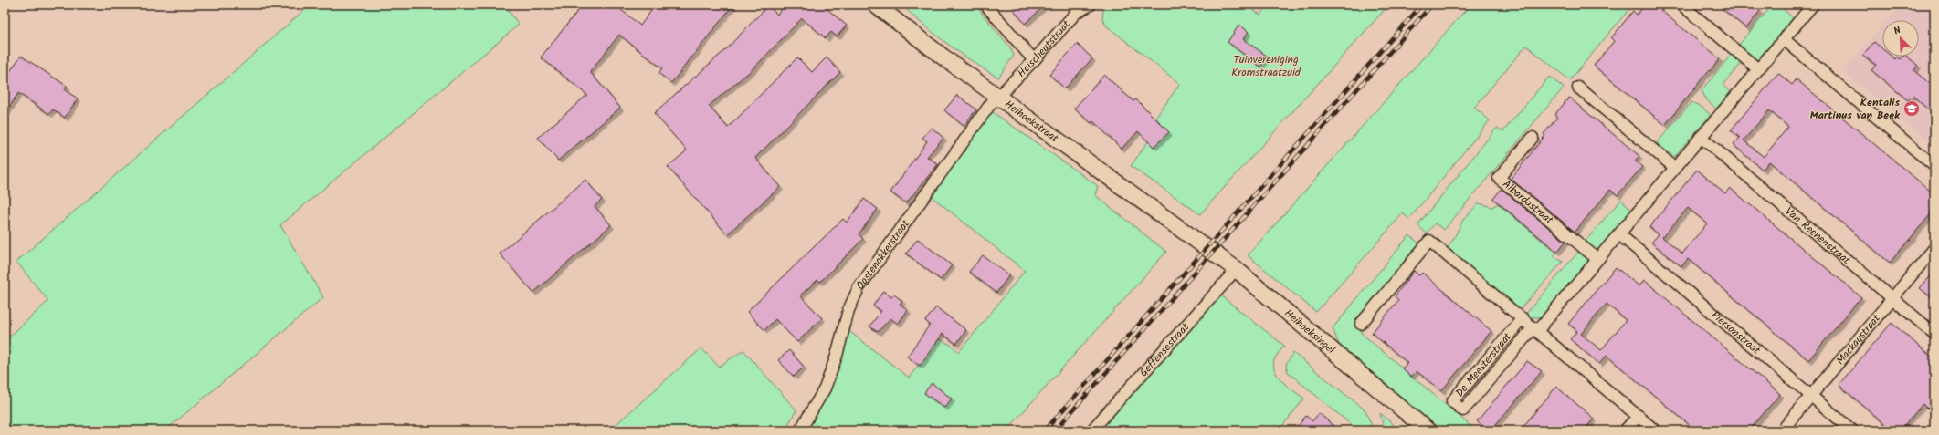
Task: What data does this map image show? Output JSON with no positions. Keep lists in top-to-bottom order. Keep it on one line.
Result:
{"streets":{"street":["Heischeutstraat","Heihoekstraat","Albardastraat","Van Reenenstraat","Oostenakkerstraat","Heihoeksingel","Piersonstraat","Mackaystraat","Geffensestraat","De Meesterstraat"]},"crossings":[["Heischeutstraat","Heihoekstraat"],["Heischeutstraat","Oostenakkerstraat"],["Heihoekstraat","Oostenakkerstraat"],["Heihoekstraat","Heihoeksingel"],["Van Reenenstraat","Mackaystraat"],["Heihoeksingel","Geffensestraat"],["Piersonstraat","Mackaystraat"]],"parks":["Tuinvereniging Kromstraatzuid"],"places":{"school or university":["Kentalis Martinus van Beek"]},"north":"top left"}
